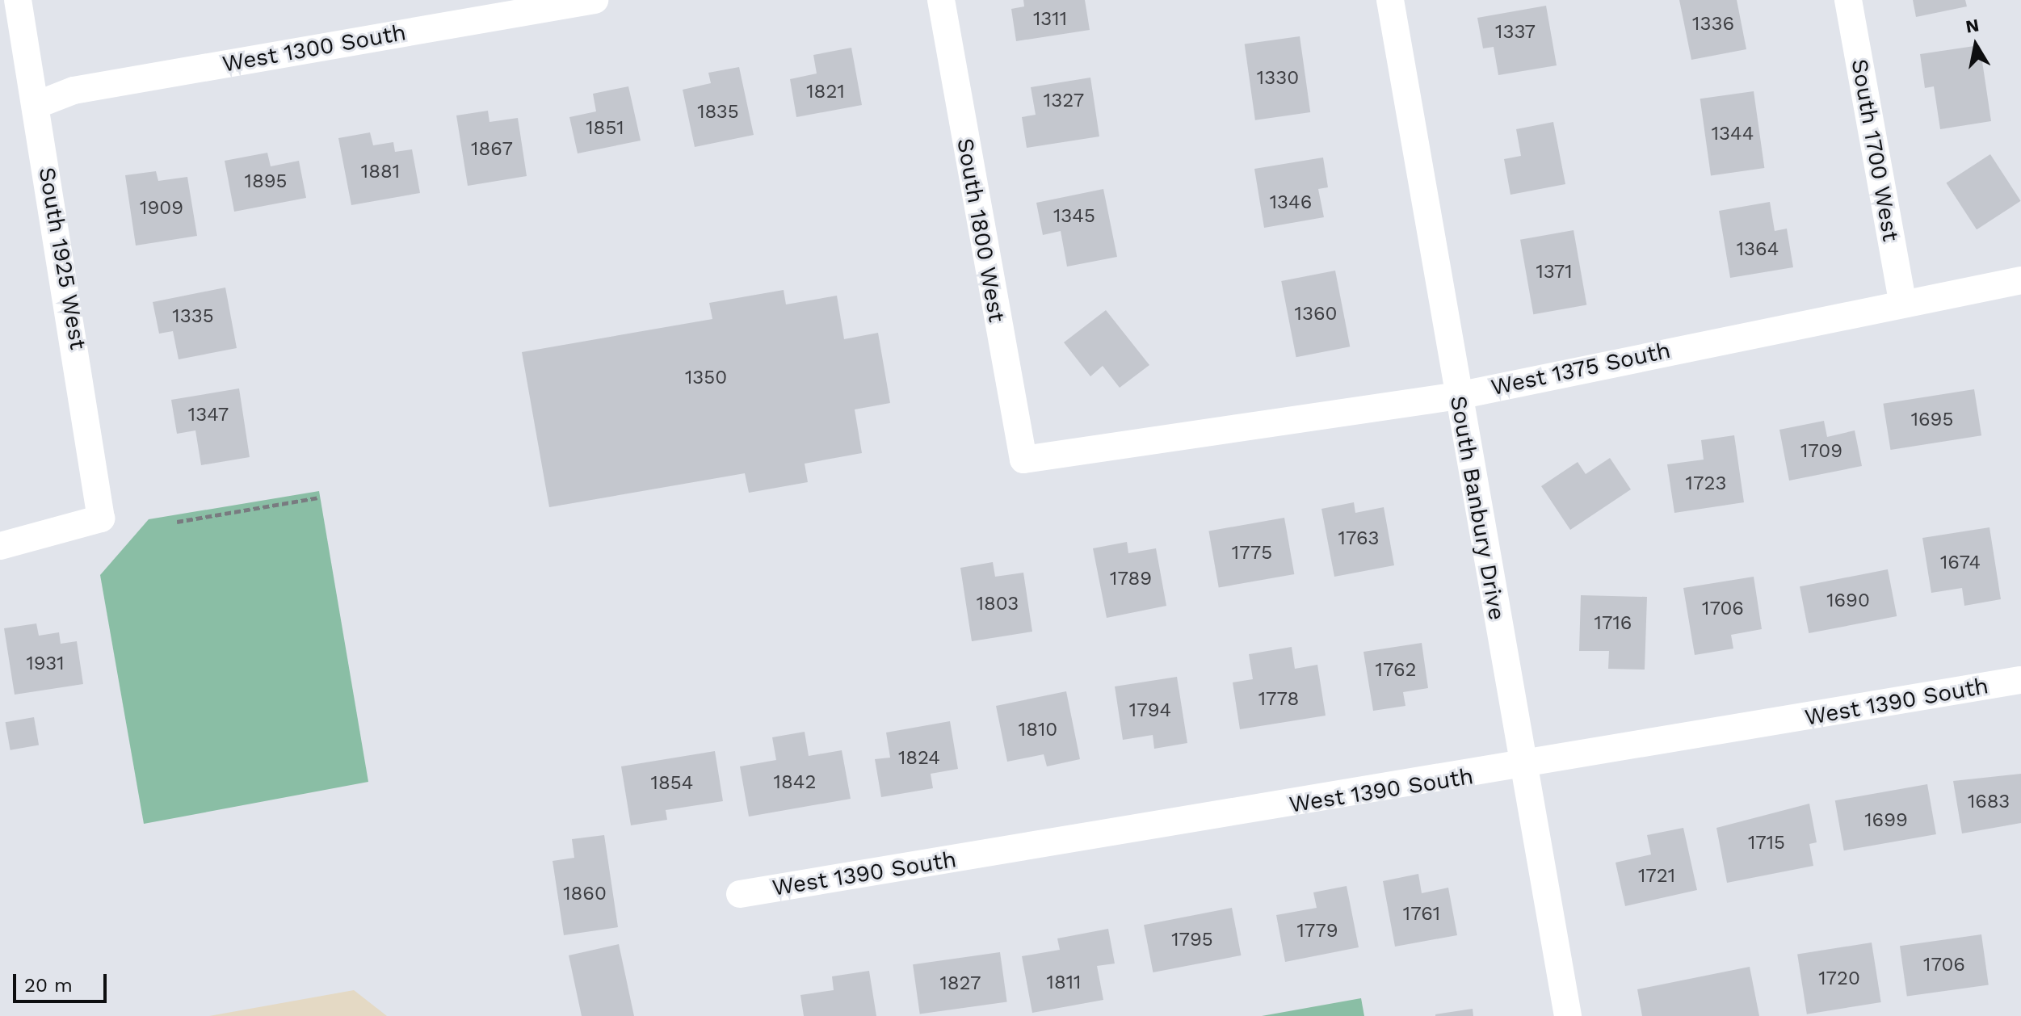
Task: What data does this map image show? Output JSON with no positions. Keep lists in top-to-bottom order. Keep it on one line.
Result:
{"streets":{"street":["West 1300 South","South 1700 West","South 1800 West","South 1925 West","West 1375 South","South Banbury Drive","West 1390 South"]},"crossings":[["West 1300 South","South 1925 West"],["South 1700 West","West 1375 South"],["South 1800 West","West 1375 South"],["West 1375 South","South Banbury Drive"],["South Banbury Drive","West 1390 South"]],"house_numbers":["1311","1336","1337","1330","1821","1327","1835","1851","1344","1867","1881","1895","1346","1909","1345","1364","1371","1360","1335","1350","1347","1695","1709","1723","1763","1775","1674","1789","1690","1803","1706","1716","1931","1762","1778","1794","1810","1824","1842","1854","1683","1699","1715","1721","1860","1761","1779","1795","1706","1720","1811","1827"],"scale_bar":"20 m","north":"top"}
